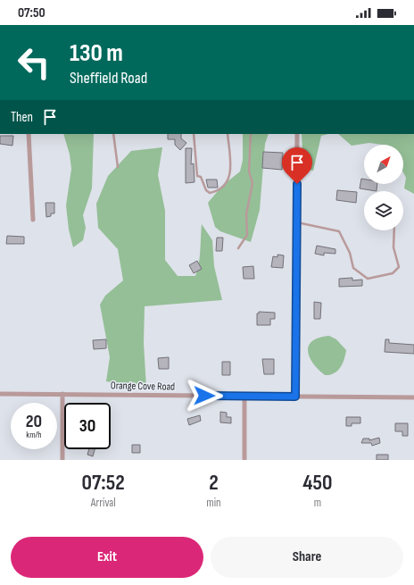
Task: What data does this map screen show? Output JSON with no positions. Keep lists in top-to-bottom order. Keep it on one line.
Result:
{"streets":{"street":["Orange Cove Road"]},"north":"top right","page":{"status":"07:50","turn":["130 m","Sheffield Road"],"then":"Then","speed":"20 km/h","limit":"30","eta":["07:52","Arrival","2","min","450","m"],"buttons":["Exit","Share"]}}
